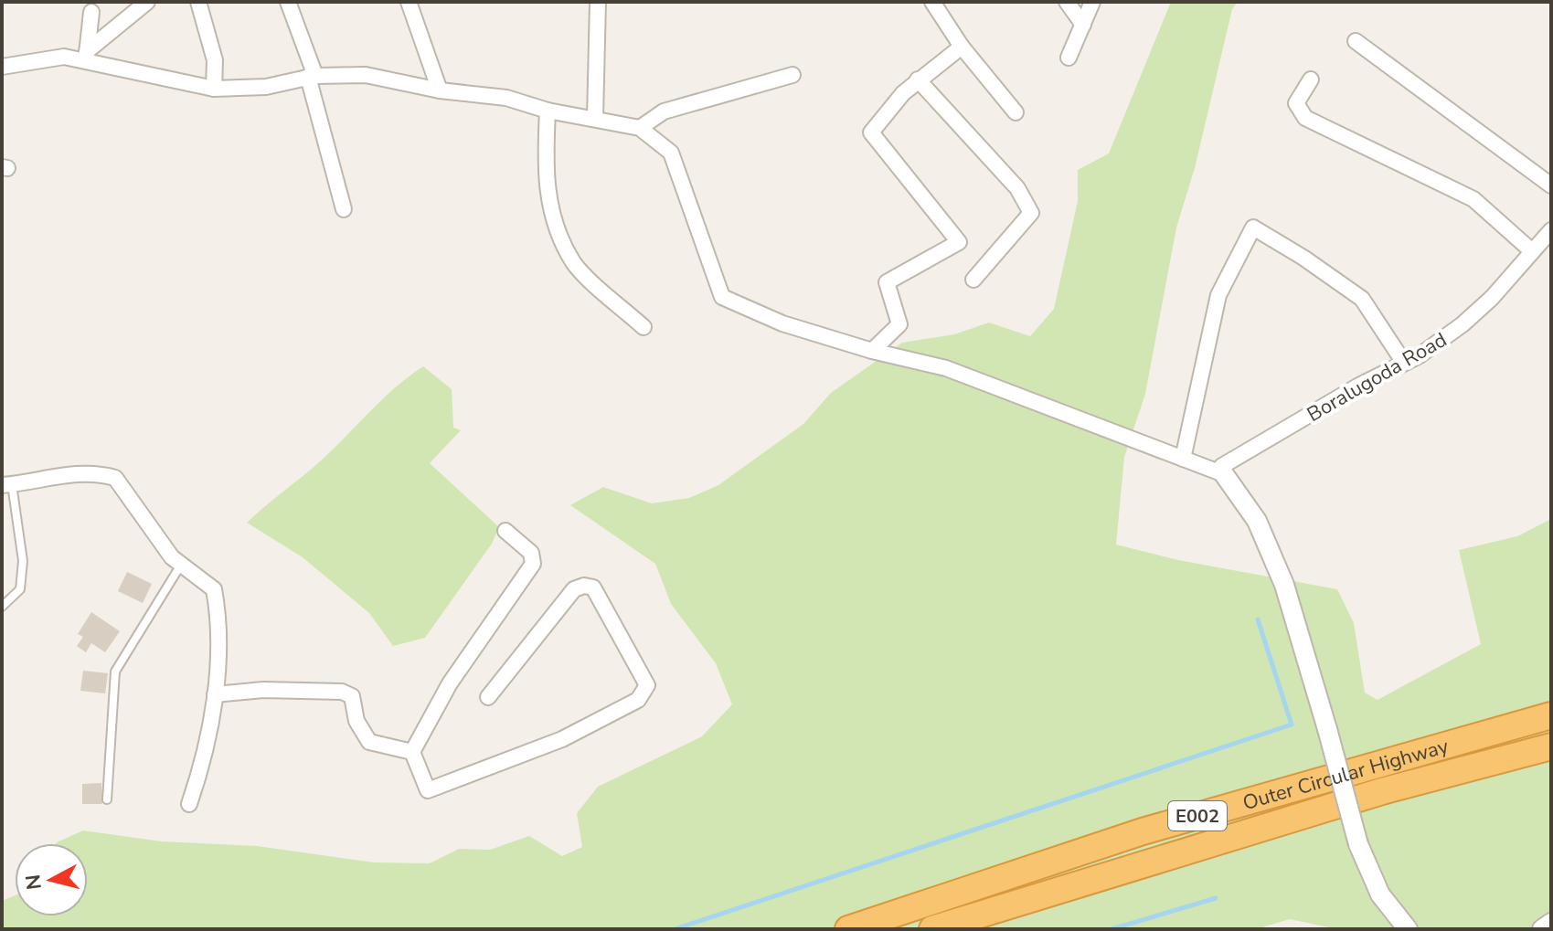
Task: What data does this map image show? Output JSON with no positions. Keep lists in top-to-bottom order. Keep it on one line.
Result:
{"streets":{"highway":["Outer Circular Highway","E002"],"street":["Boralugoda Road"]},"north":"left"}
